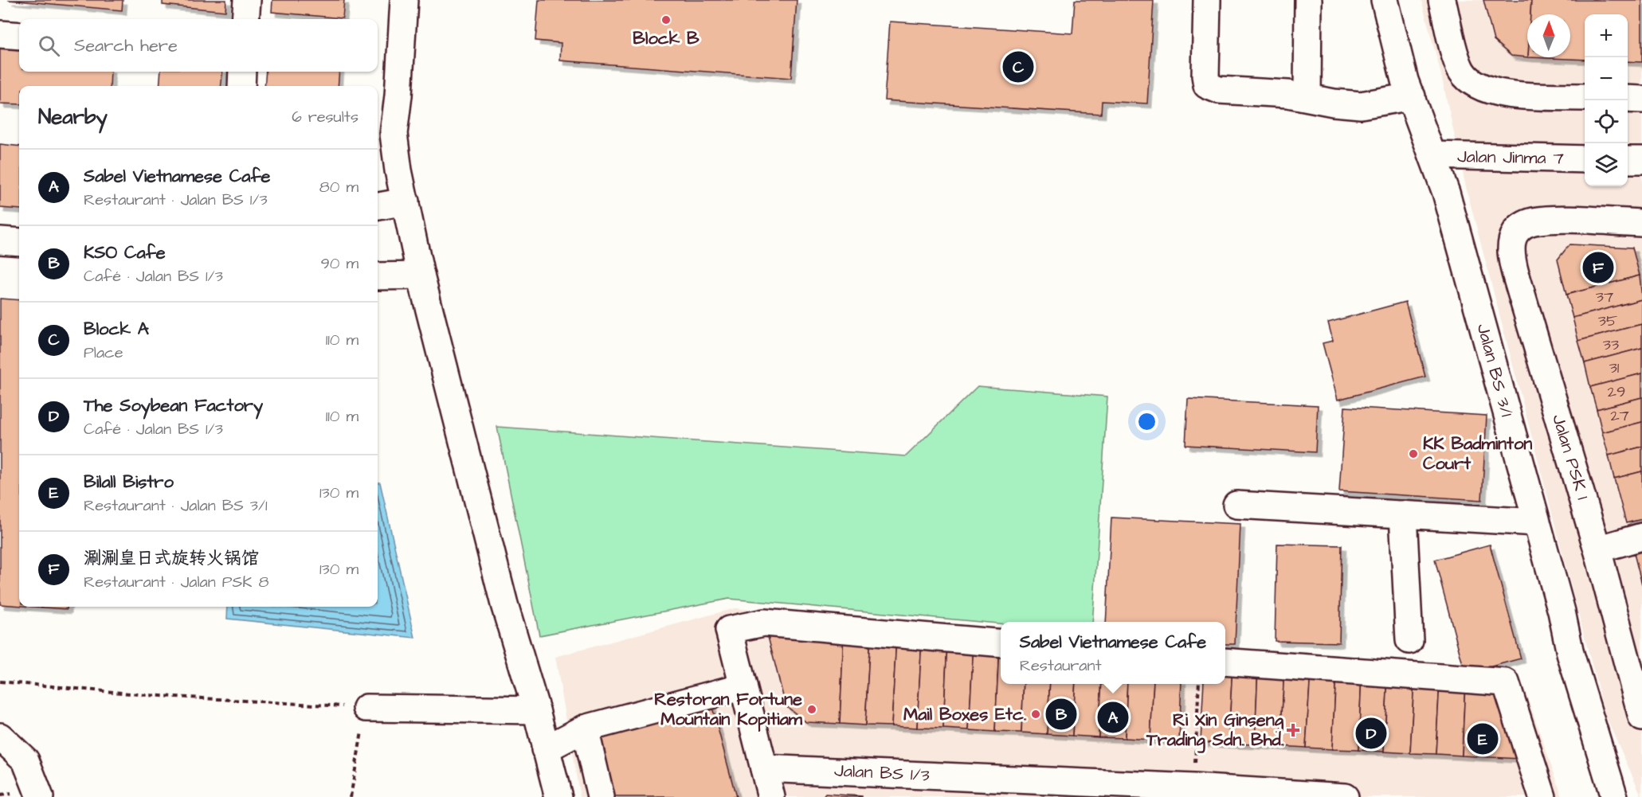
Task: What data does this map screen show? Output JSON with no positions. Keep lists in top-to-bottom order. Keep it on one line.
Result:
{"streets":{"street":["Jalan Jinma 7","Jalan BS 3/1","Jalan PSK 1","Jalan BS 1/3"]},"crossings":[["Jalan Jinma 7","Jalan BS 3/1"]],"places":{"other":["Block B","KK Badminton Court","Restoran Fortune Mountain Kopitiam","Mail Boxes Etc."],"health":["Ri Xin Ginseng Trading Sdn. Bhd."]},"house_numbers":["37","35","33","31","29","27"],"north":"top","page":{"map_buttons":["+","−"],"search":"Search here","pins":["C","F","B","A","D","E"],"heading":["Nearby","6 results"],"list":[{"mark":"A","name":"Sabel Vietnamese Cafe","note":"Restaurant · Jalan BS 1/3","value":"80 m"},{"mark":"B","name":"KSO Cafe","note":"Café · Jalan BS 1/3","value":"90 m"},{"mark":"C","name":"Block A","note":"Place","value":"110 m"},{"mark":"D","name":"The Soybean Factory","note":"Café · Jalan BS 1/3","value":"110 m"},{"mark":"E","name":"Bilall Bistro","note":"Restaurant · Jalan BS 3/1","value":"130 m"},{"mark":"F","name":"涮涮皇日式旋转火锅馆","note":"Restaurant · Jalan PSK 8","value":"130 m"}],"popup":["Sabel Vietnamese Cafe","Restaurant"]}}
